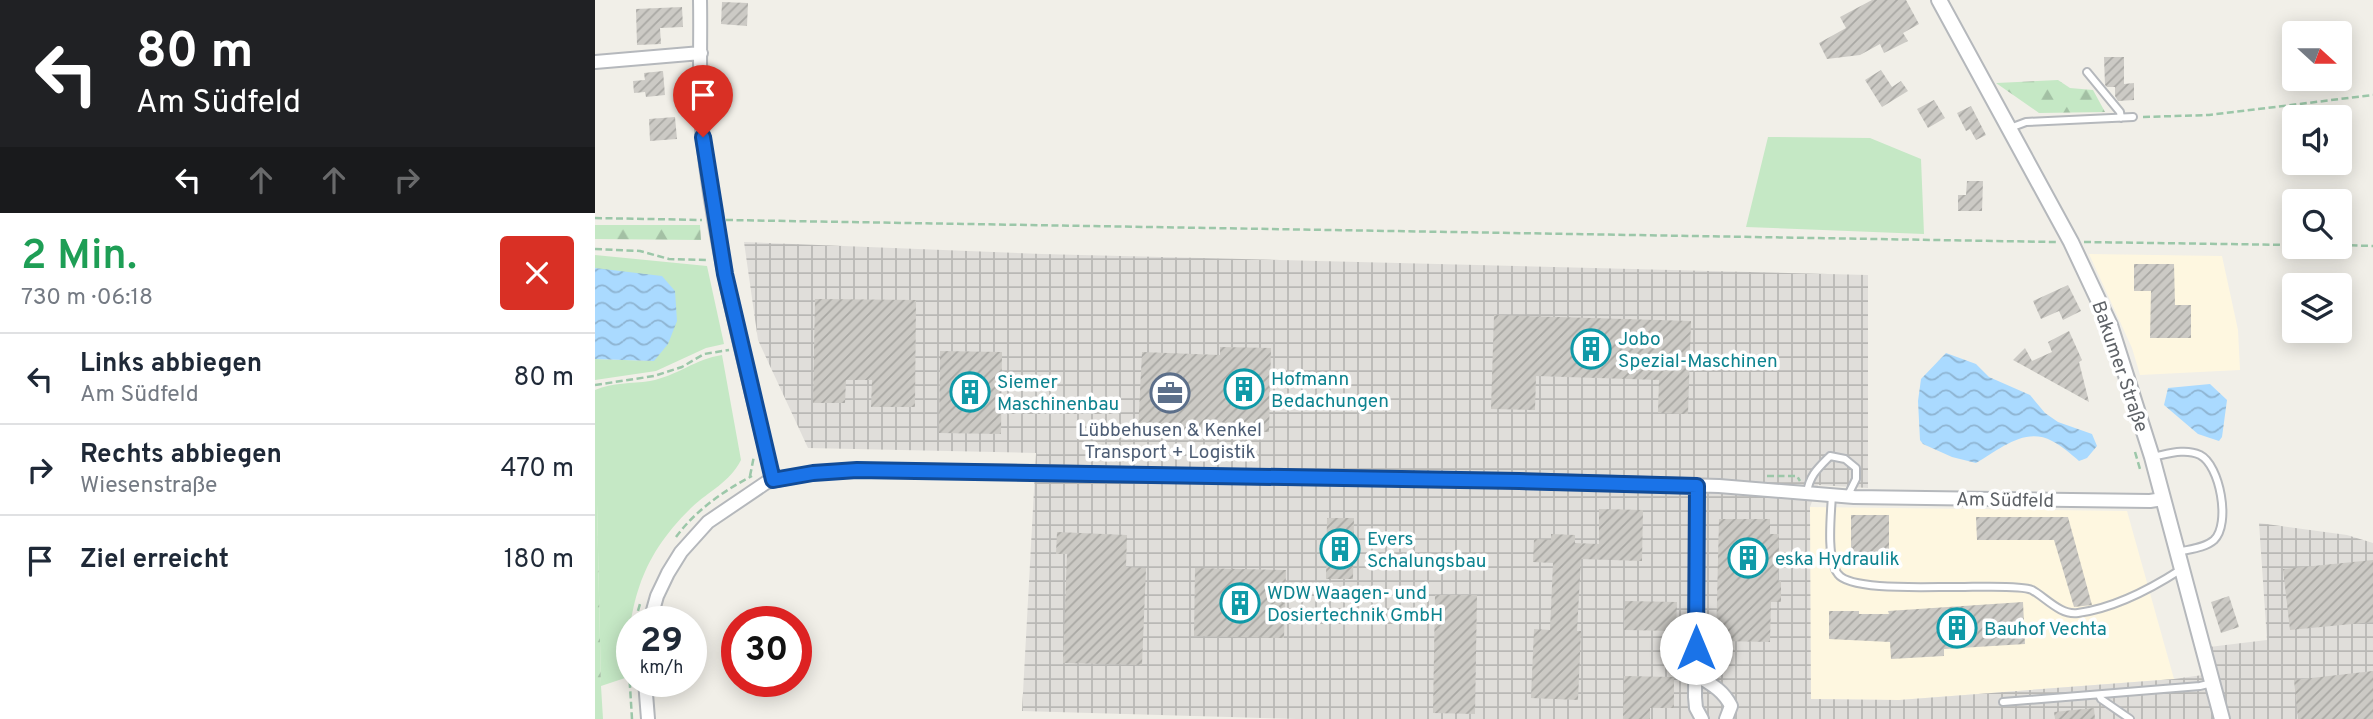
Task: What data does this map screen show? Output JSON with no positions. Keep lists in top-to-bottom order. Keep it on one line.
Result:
{"streets":{"street":["Bakumer Straße","Am Südfeld"]},"crossings":[["Bakumer Straße","Am Südfeld"]],"places":{"building":["Jobo Spezial-Maschinen","Hofmann Bedachungen","Siemer Maschinenbau","Evers Schalungsbau","eska Hydraulik","WDW Waagen- und Dosiertechnik GmbH","Bauhof Vechta"],"office":["Lübbehusen & Kenkel Transport + Logistik"]},"north":"right","page":{"turn":["80 m","Am Südfeld"],"heading":["2 Min.","730 m · 06:18"],"list":[{"name":"Links abbiegen","note":"Am Südfeld","value":"80 m"},{"name":"Rechts abbiegen","note":"Wiesenstraße","value":"470 m"},{"name":"Ziel erreicht","value":"180 m"}],"speed":"29 km/h","limit":"30"}}
